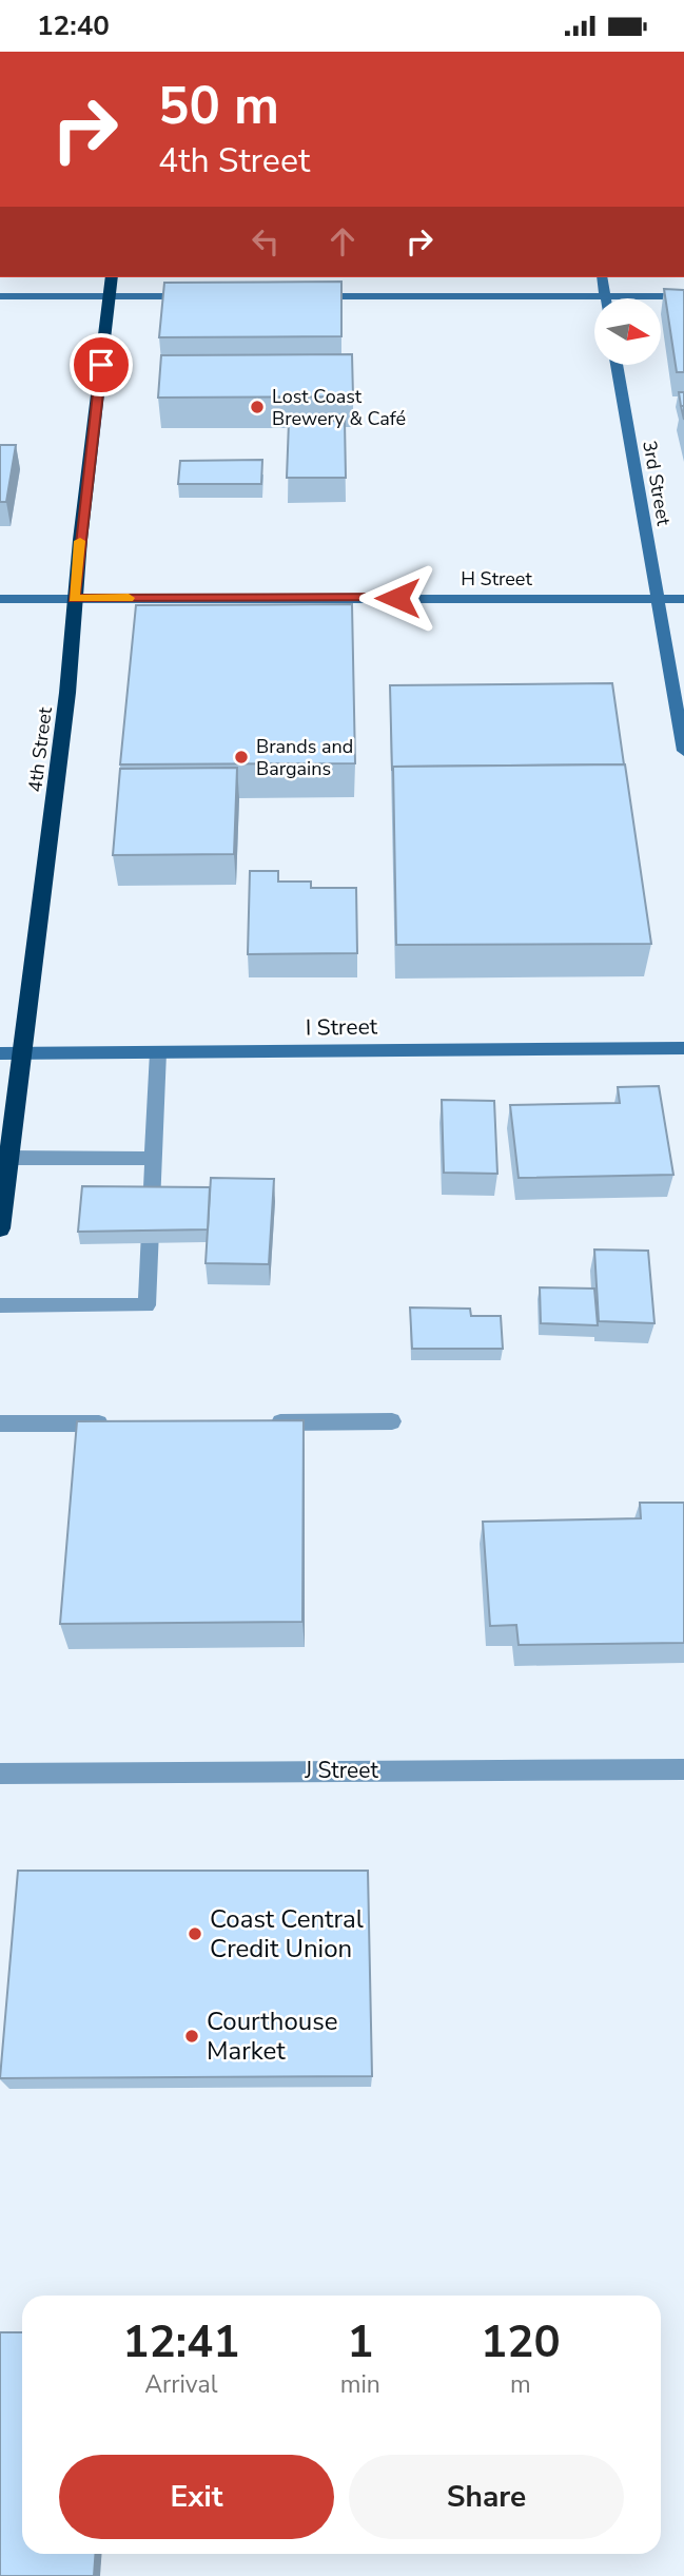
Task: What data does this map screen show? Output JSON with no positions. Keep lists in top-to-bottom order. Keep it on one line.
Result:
{"streets":{"highway":["4th Street"],"street":["3rd Street","H Street","I Street","J Street"]},"crossings":[["3rd Street","H Street"],["H Street","4th Street"],["4th Street","I Street"]],"places":["Lost Coast Brewery & Café","Brands and Bargains","Coast Central Credit Union","Courthouse Market"],"north":"right","page":{"status":"12:40","turn":["50 m","4th Street"],"eta":["12:41","Arrival","1","min","120","m"],"buttons":["Exit","Share"]}}
